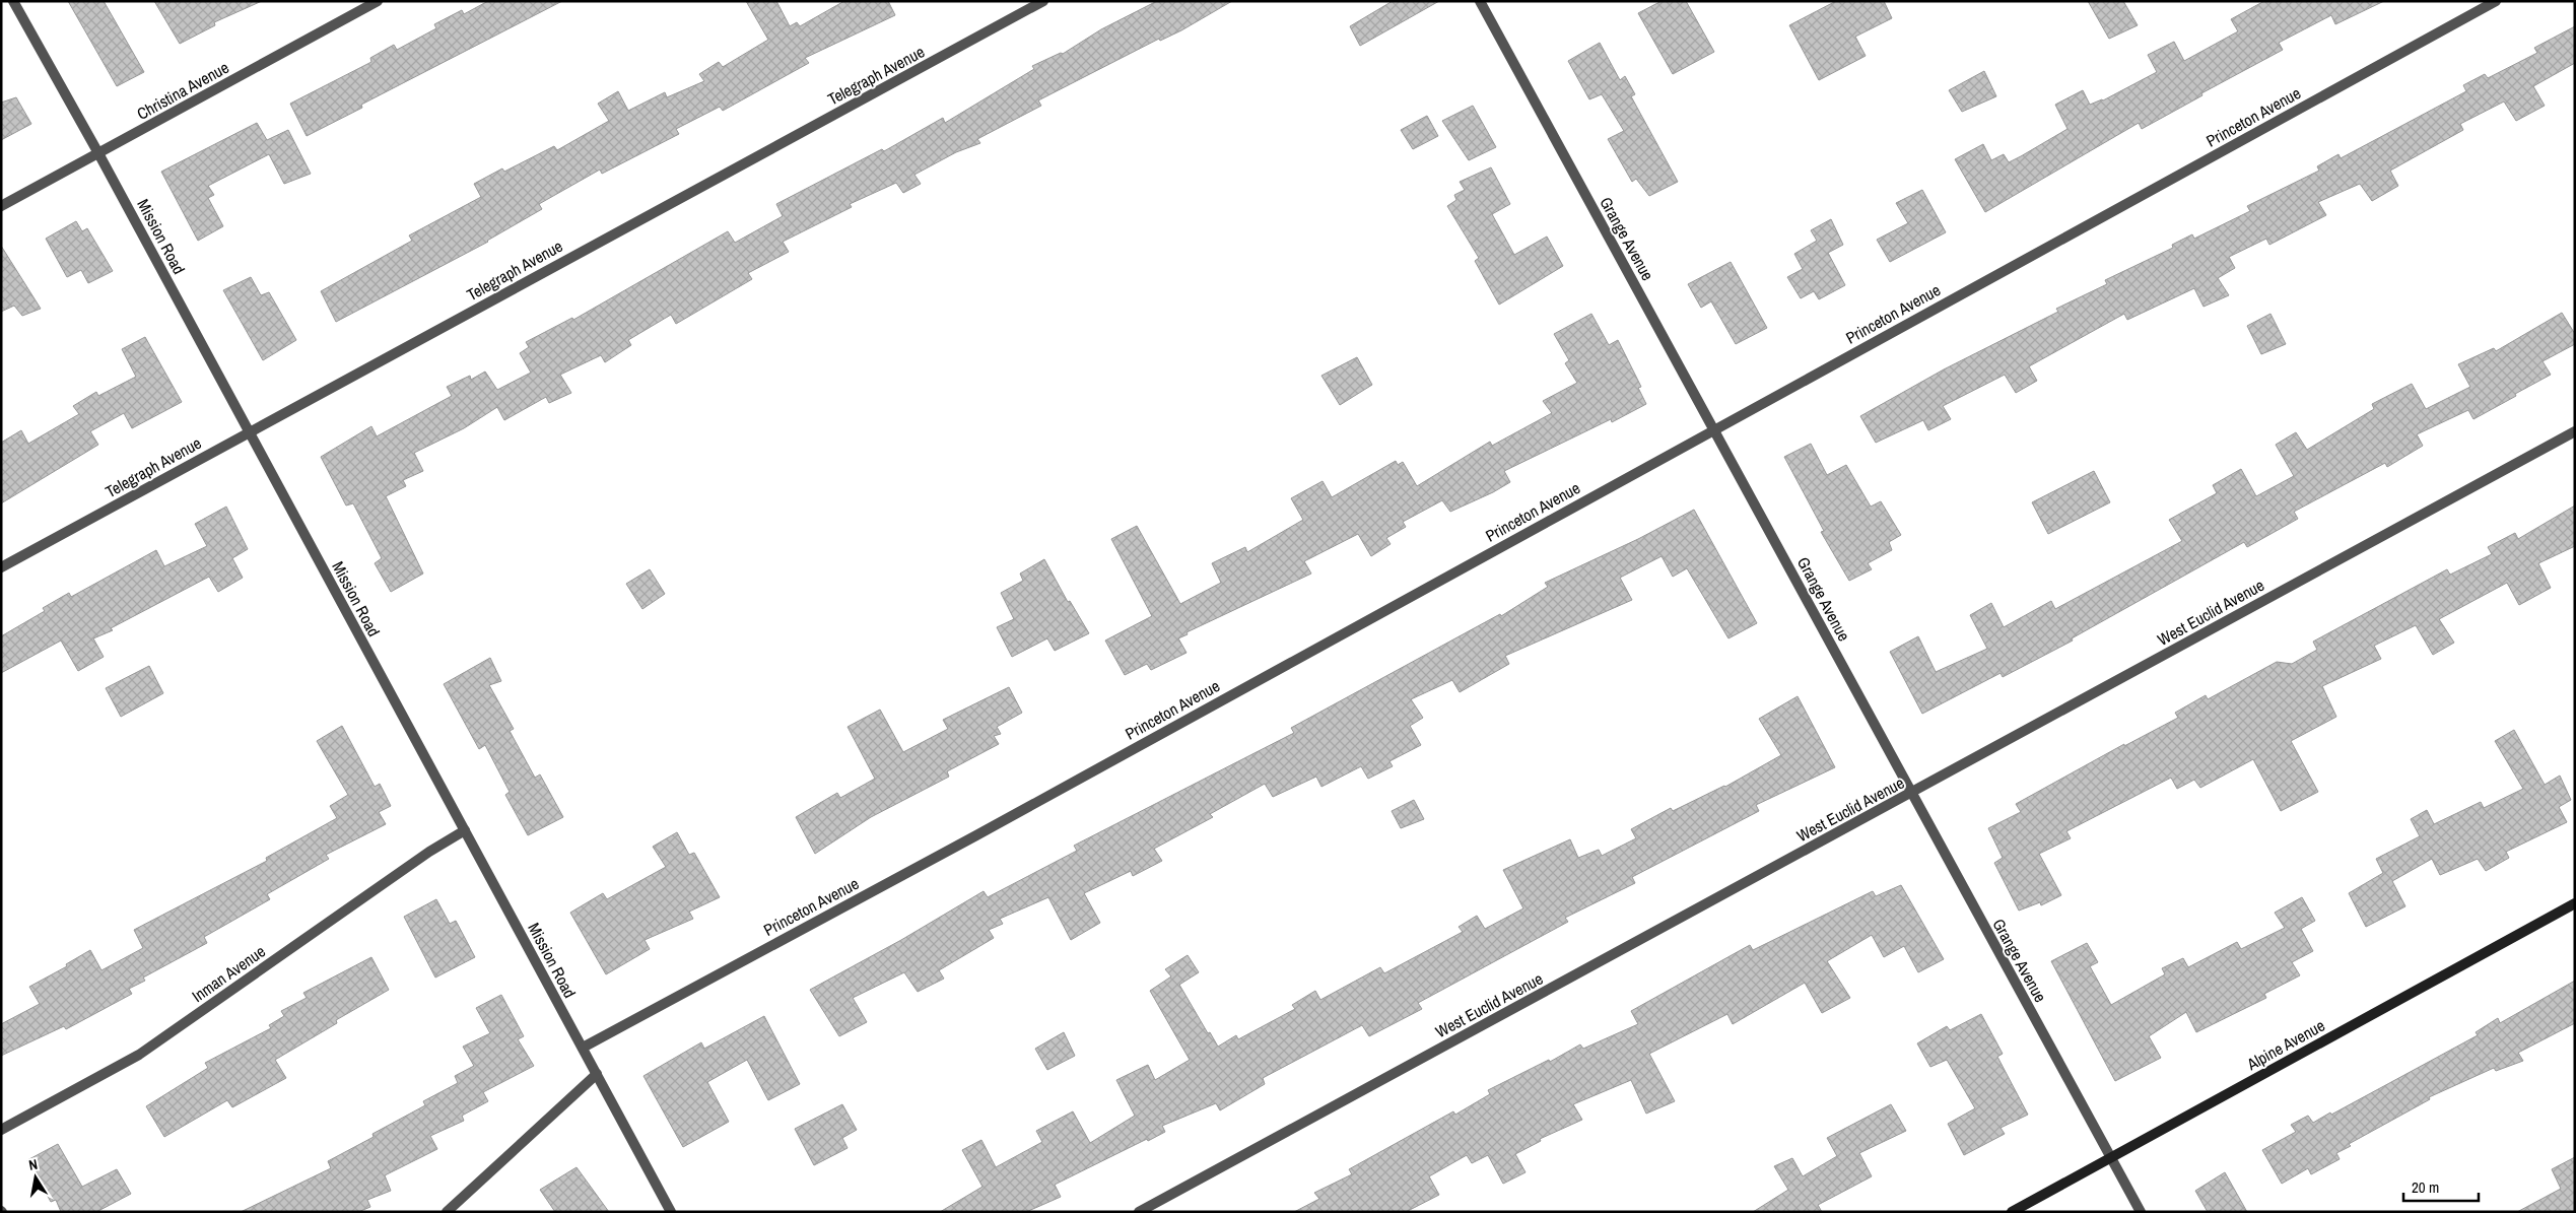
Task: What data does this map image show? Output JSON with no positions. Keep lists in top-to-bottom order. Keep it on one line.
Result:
{"streets":{"street":["Telegraph Avenue","Christina Avenue","Princeton Avenue","Mission Road","Grange Avenue","West Euclid Avenue","Inman Avenue","Alpine Avenue"]},"crossings":[["Telegraph Avenue","Mission Road"],["Christina Avenue","Mission Road"],["Princeton Avenue","Mission Road"],["Princeton Avenue","Grange Avenue"],["Mission Road","Inman Avenue"],["Grange Avenue","West Euclid Avenue"],["Grange Avenue","Alpine Avenue"]],"scale_bar":"20 m","north":"top"}
